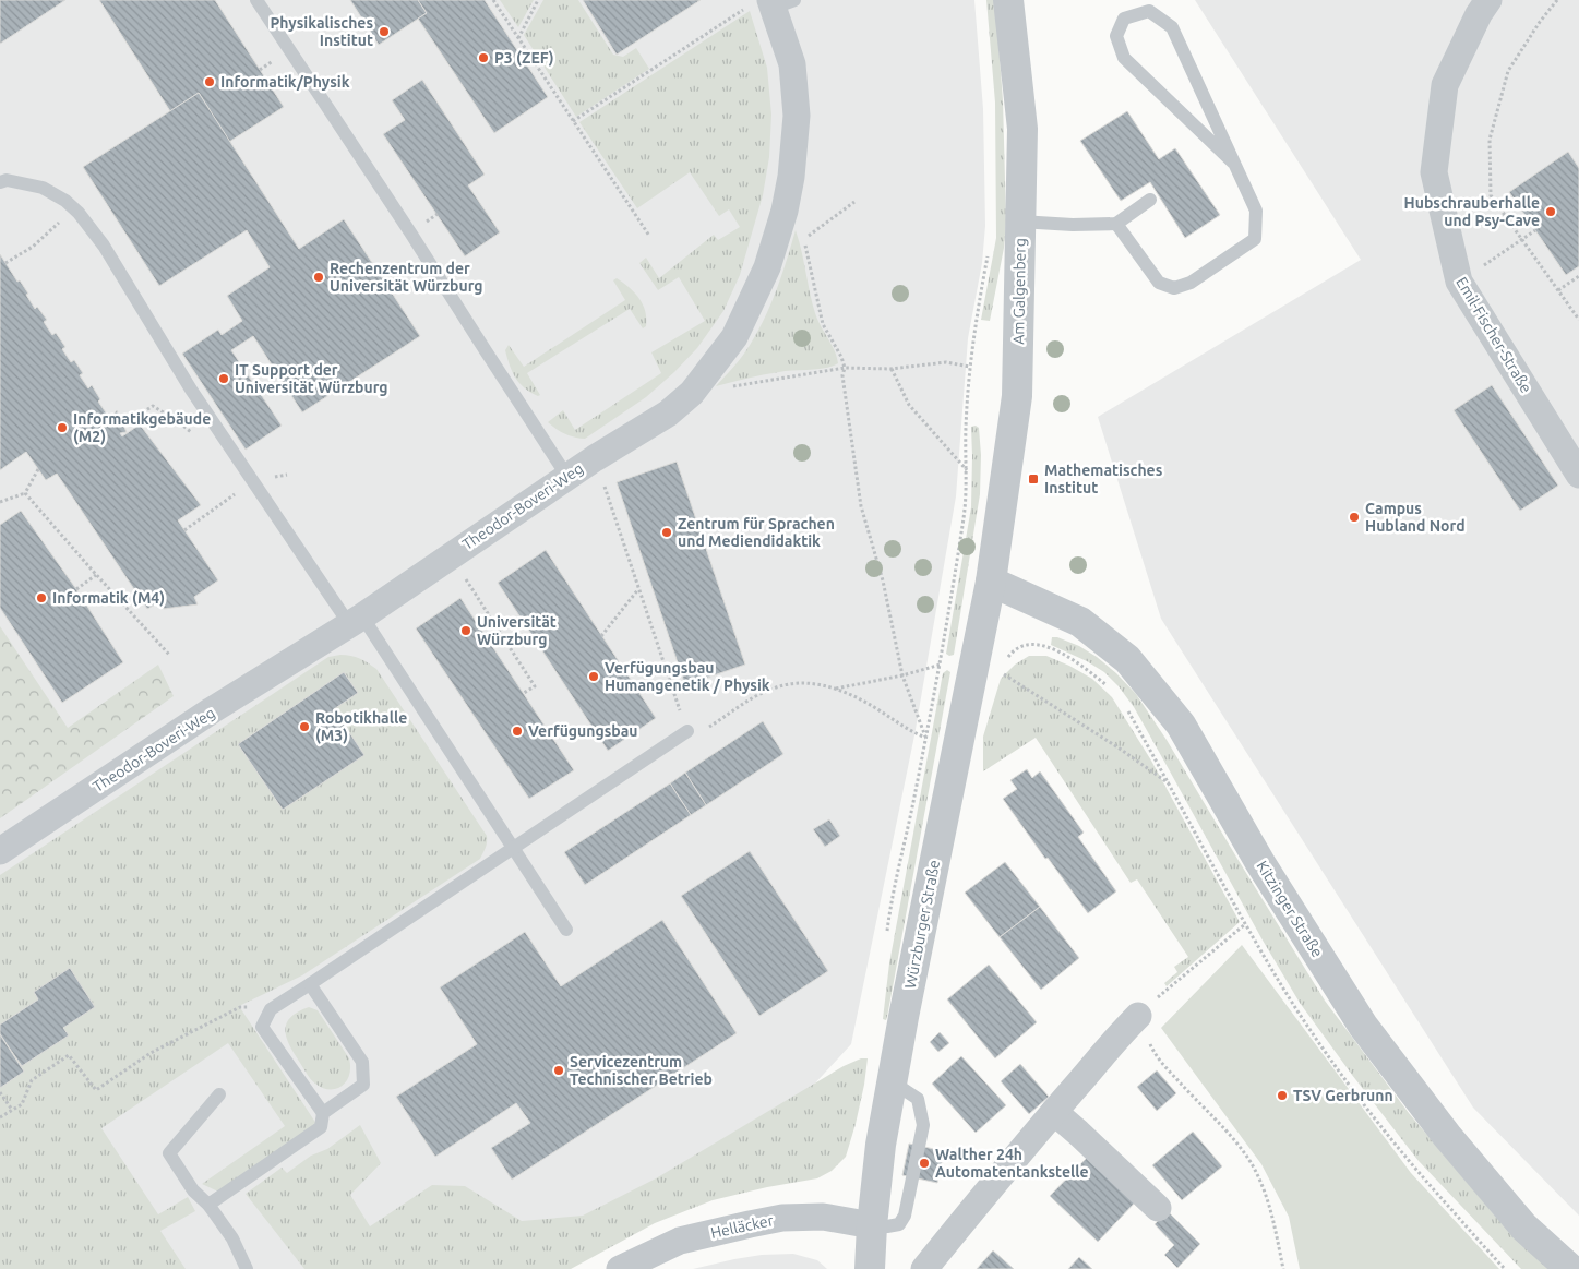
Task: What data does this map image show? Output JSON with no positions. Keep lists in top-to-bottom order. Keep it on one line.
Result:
{"streets":{"street":["Am Galgenberg","Emil-Fischer-Straße","Theodor-Boveri-Weg","Kitzinger Straße","Würzburger Straße","Helläcker"]},"crossings":[["Am Galgenberg","Kitzinger Straße"],["Am Galgenberg","Würzburger Straße"],["Kitzinger Straße","Würzburger Straße"],["Würzburger Straße","Helläcker"]],"places":{"other":["Physikalisches Institut","P3 (ZEF)","Informatik/Physik","Hubschrauberhalle und Psy-Cave","Rechenzentrum der Universität Würzburg","IT Support der Universität Würzburg","Informatikgebäude (M2)","Campus Hubland Nord","Zentrum für Sprachen und Mediendidaktik","Informatik (M4)","Universität Würzburg","Verfügungsbau Humangenetik / Physik","Robotikhalle (M3)","Verfügungsbau","Servicezentrum Technischer Betrieb","TSV Gerbrunn","Walther 24h Automatentankstelle"],"transit":["Mathematisches Institut"]}}
